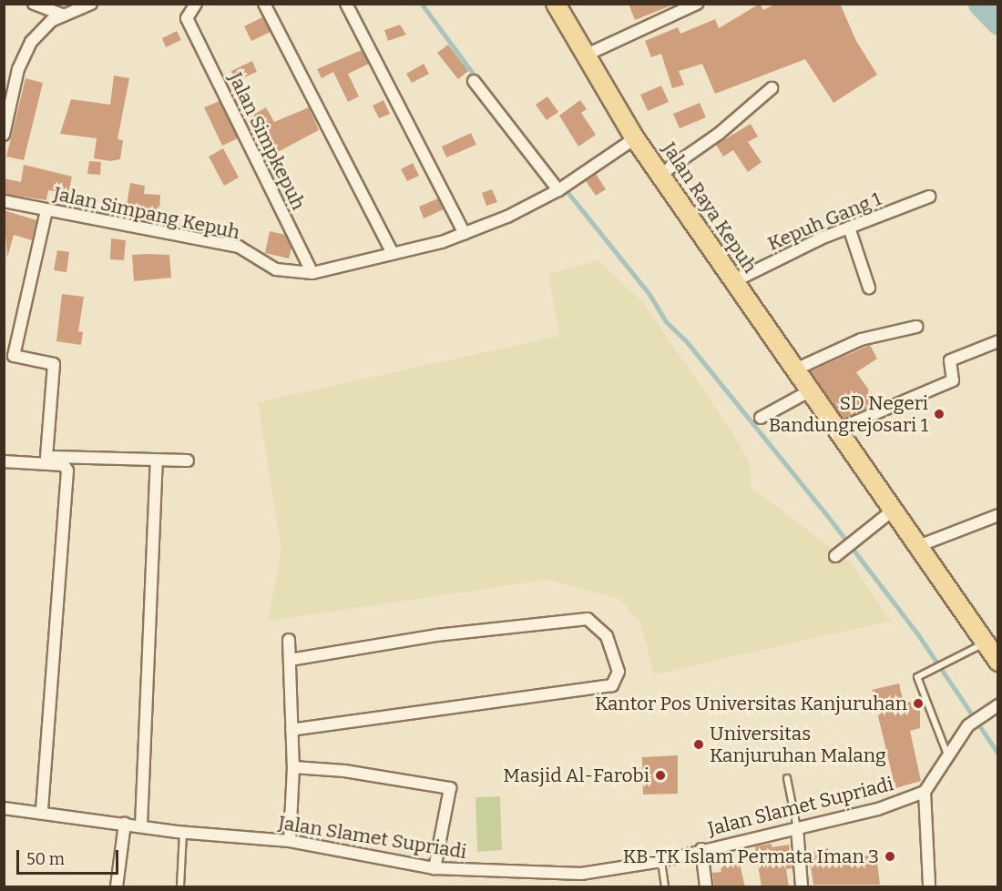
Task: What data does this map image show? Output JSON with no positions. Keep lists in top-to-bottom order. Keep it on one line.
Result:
{"streets":{"main road":["Jalan Raya Kepuh"],"street":["Jalan Simpkepuh","Jalan Simpang Kepuh","Kepuh Gang 1","Jalan Slamet Supriadi"]},"crossings":[["Jalan Simpkepuh","Jalan Simpang Kepuh"],["Jalan Raya Kepuh","Jalan Simpang Kepuh"],["Jalan Raya Kepuh","Kepuh Gang 1"]],"places":["SD Negeri Bandungrejosari 1","Kantor Pos Universitas Kanjuruhan","Universitas Kanjuruhan Malang","Masjid Al-Farobi","KB-TK Islam Permata Iman 3"],"scale_bar":"50 m"}
